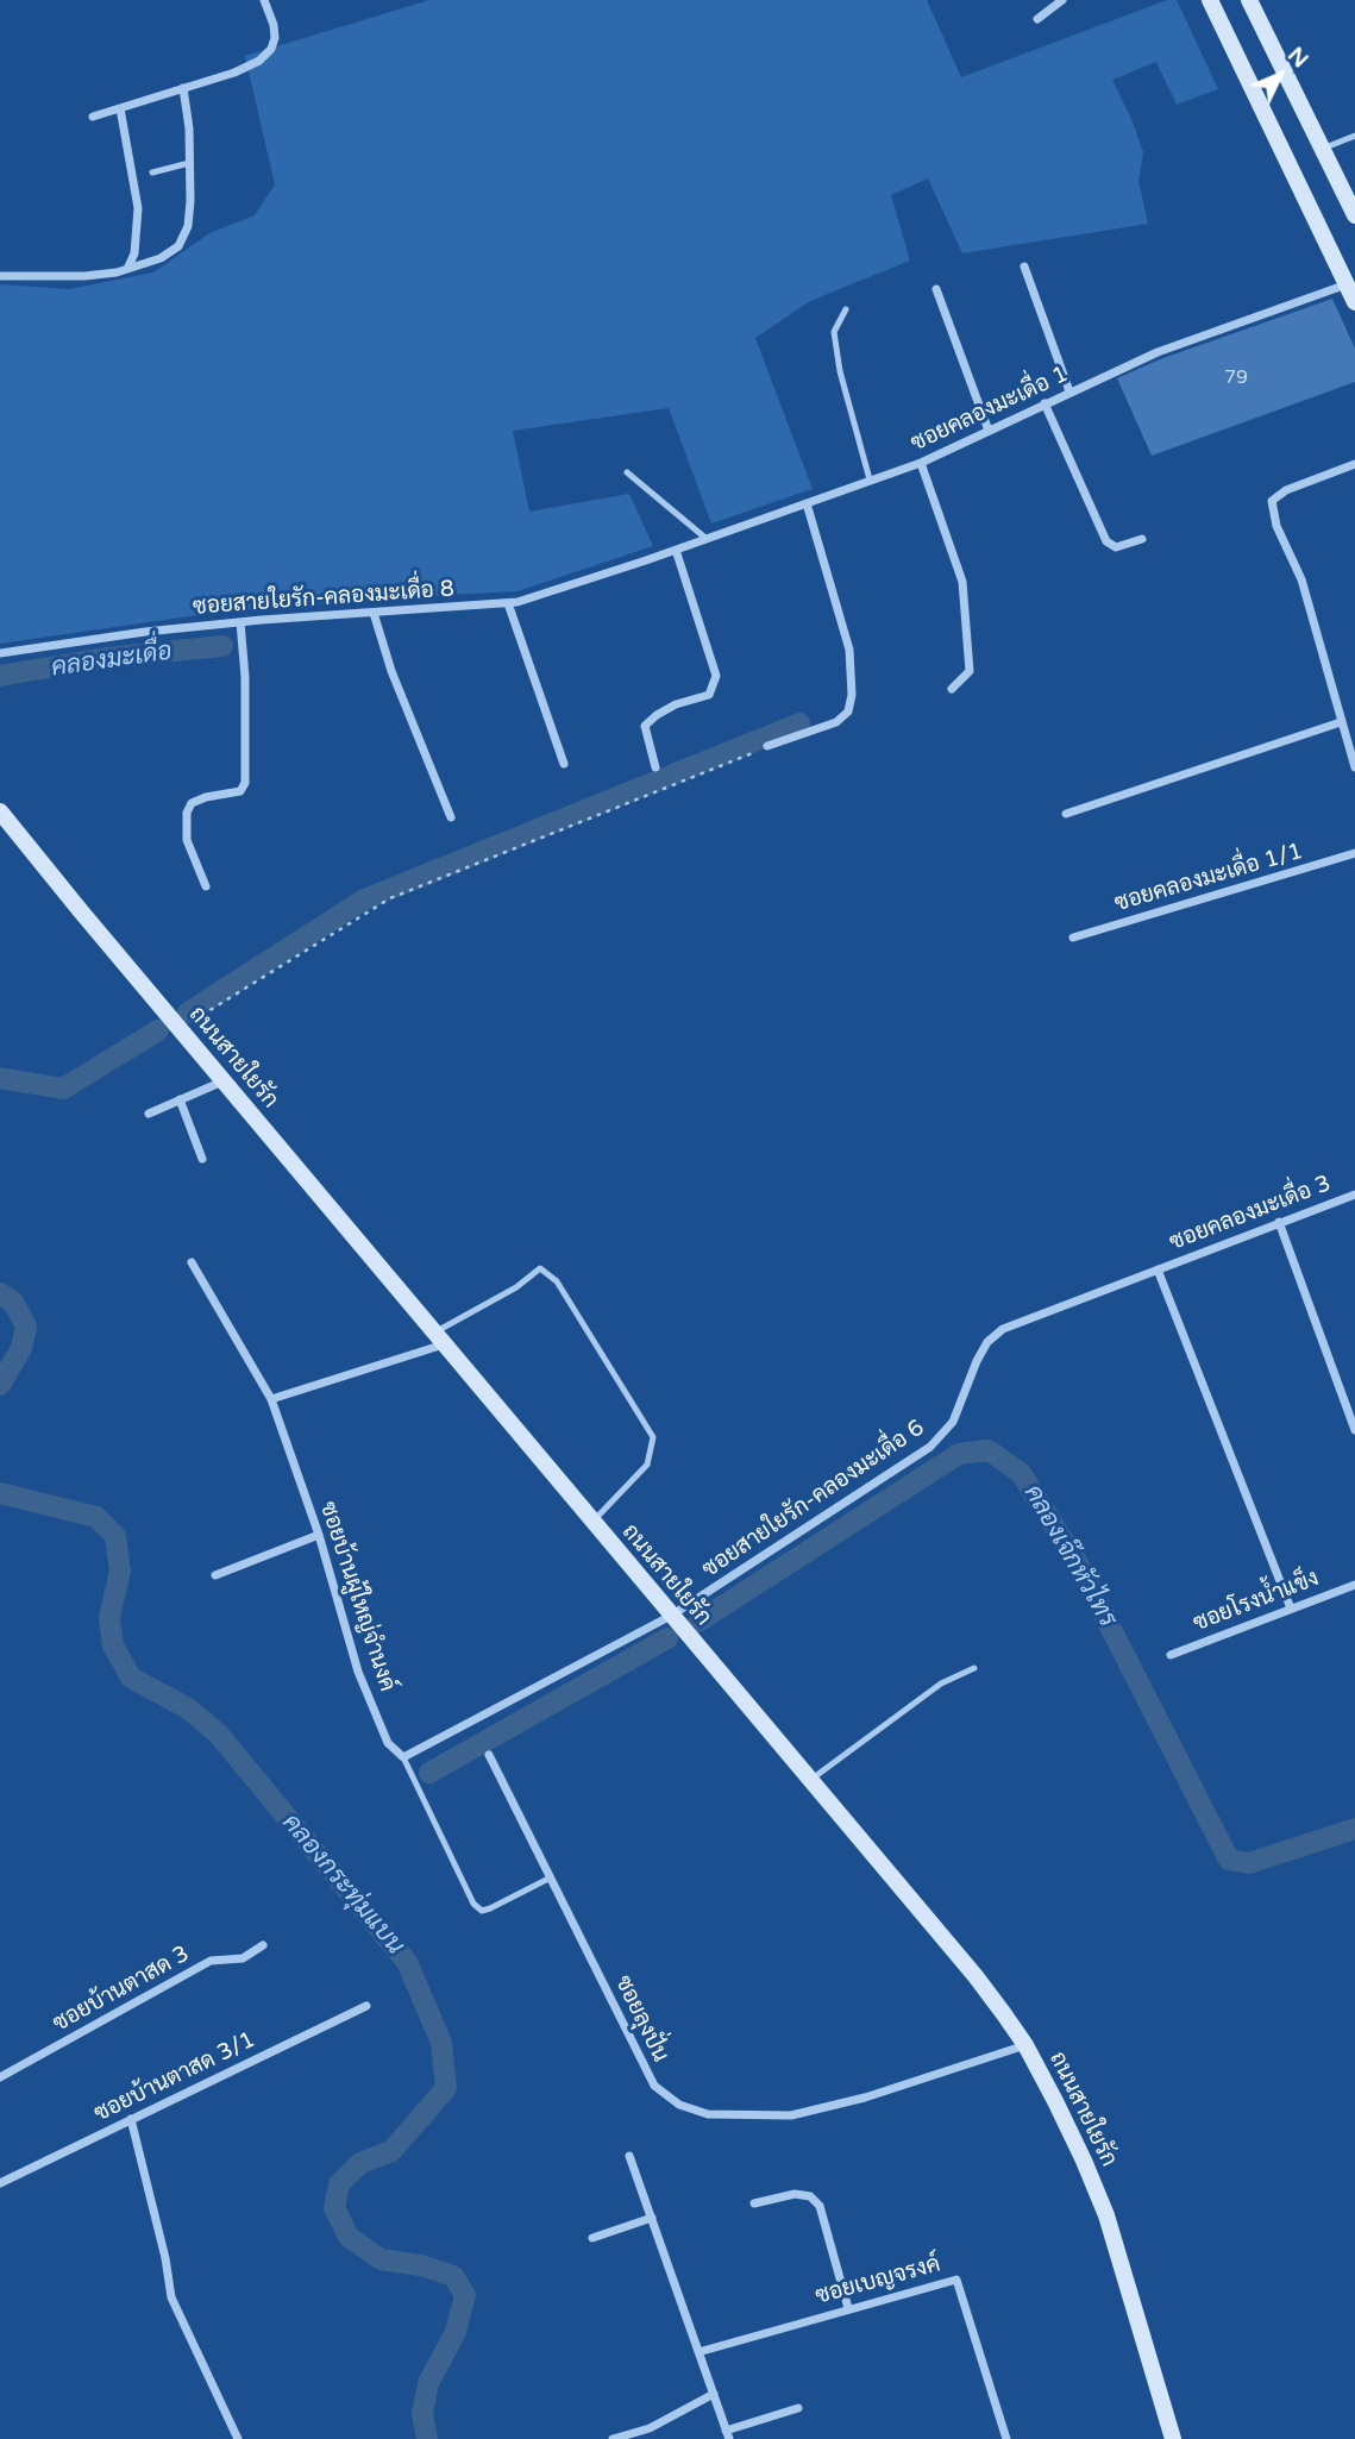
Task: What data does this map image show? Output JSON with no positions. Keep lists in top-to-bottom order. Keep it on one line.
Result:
{"streets":{"street":["ซอยคลองมะเดื่อ 1","ซอยสายใยรัก-คลองมะเดื่อ 8","ซอยคลองมะเดื่อ 1/1","ถนนสายใยรัก","ซอยคลองมะเดื่อ 3","ซอยสายใยรัก-คลองมะเดื่อ 6","ซอยบ้านผู้ใหญ่จำนงค์","ซอยโรงน้ำแข็ง","ซอยบ้านตาสด 3","ซอยลุงปั่น","ซอยบ้านตาสด 3/1","ซอยเบญจรงค์"]},"crossings":[["ซอยคลองมะเดื่อ 1","ซอยสายใยรัก-คลองมะเดื่อ 8"],["ถนนสายใยรัก","ซอยสายใยรัก-คลองมะเดื่อ 6"],["ถนนสายใยรัก","ซอยลุงปั่น"],["ซอยคลองมะเดื่อ 3","ซอยสายใยรัก-คลองมะเดื่อ 6"]],"water":["คลองมะเดื่อ","คลองเจ๊กหัวไทร","คลองกระทุ่มแบน"],"house_numbers":["79"],"north":"top right"}
